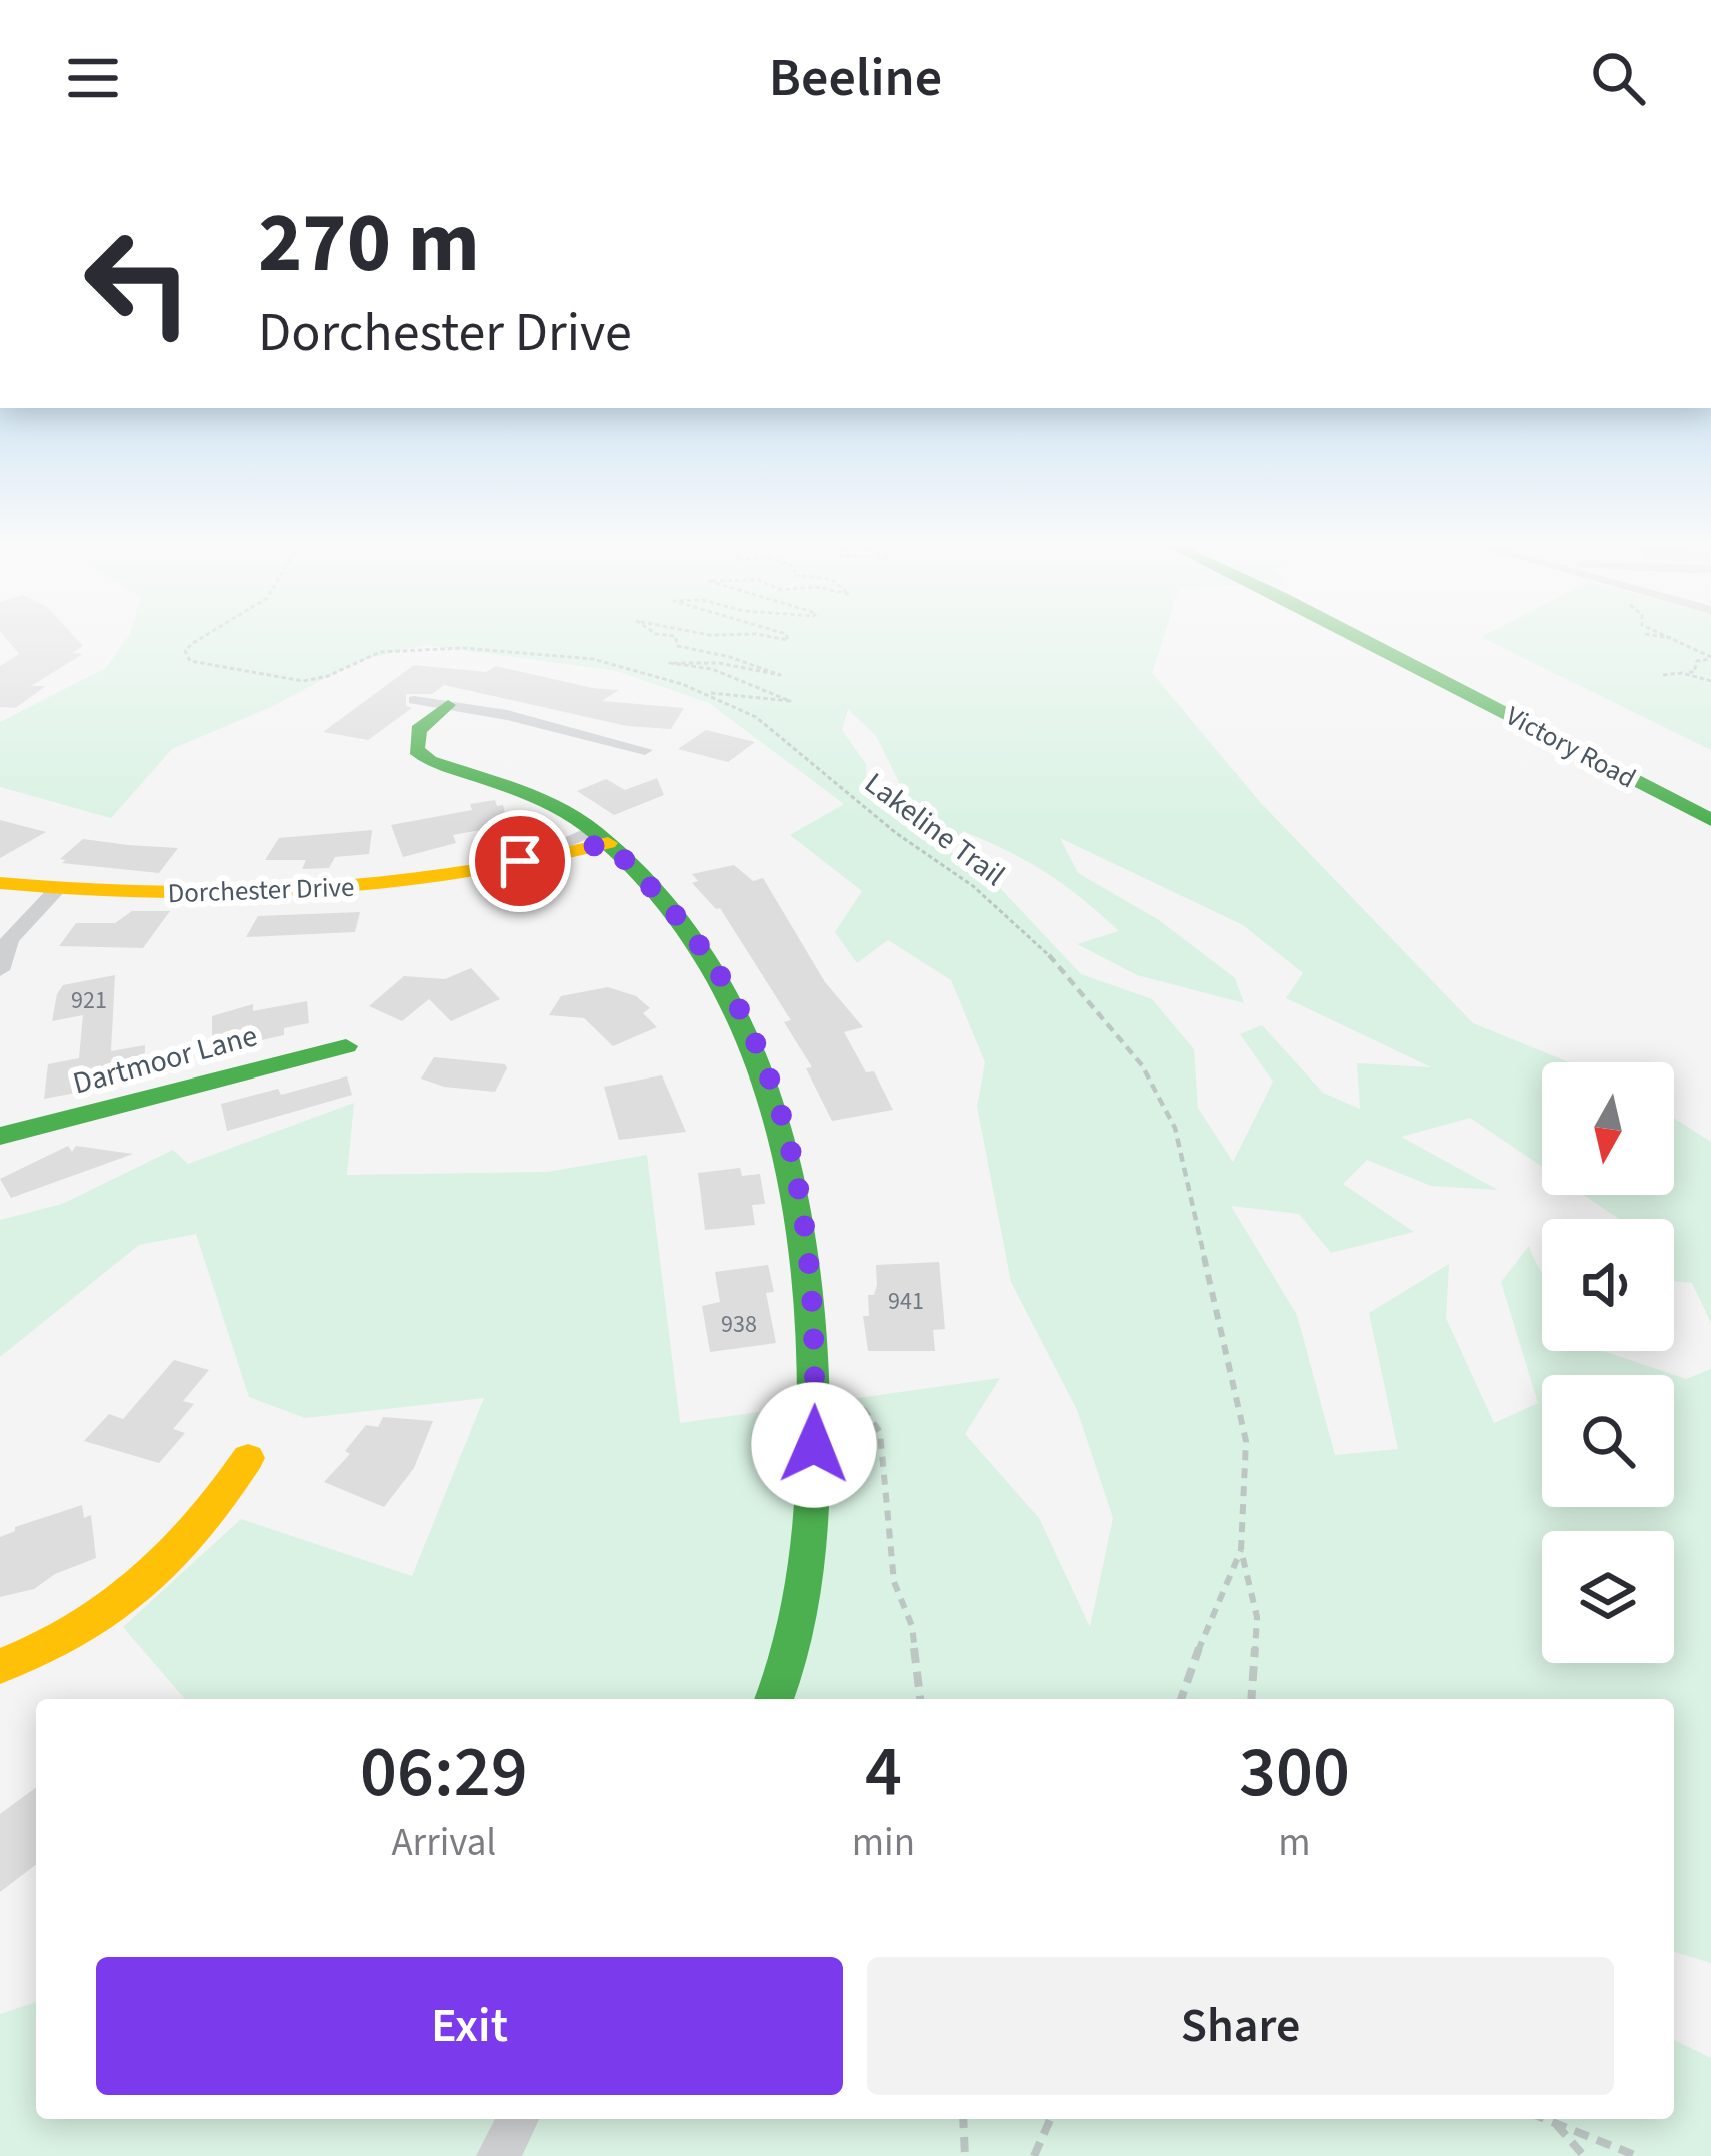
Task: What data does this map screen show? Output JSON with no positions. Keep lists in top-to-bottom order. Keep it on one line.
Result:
{"streets":{"street":["Victory Road","Dorchester Drive","Dartmoor Lane"],"path":["Lakeline Trail"]},"house_numbers":["921","941","938"],"north":"bottom","page":{"header":"Beeline","turn":["270 m","Dorchester Drive"],"eta":["06:29","Arrival","4","min","300","m"],"buttons":["Exit","Share"]}}
